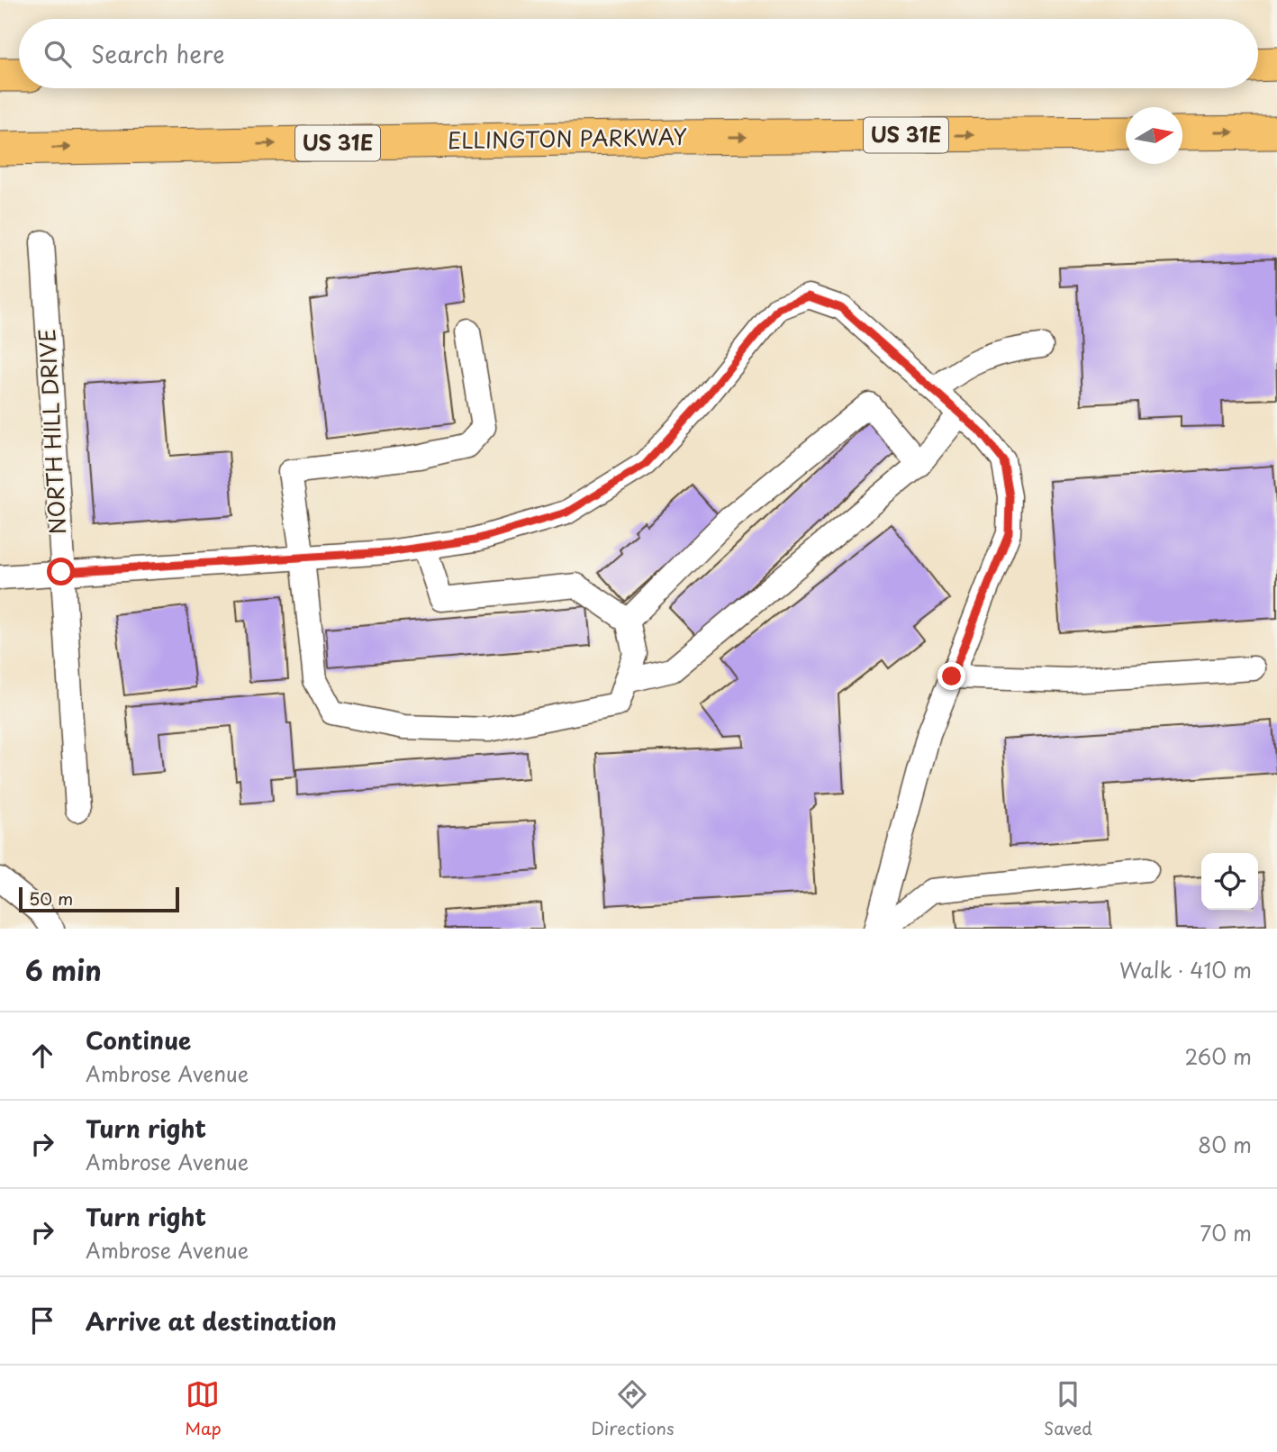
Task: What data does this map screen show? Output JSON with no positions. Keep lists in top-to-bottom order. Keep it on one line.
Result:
{"streets":{"highway":["US 31E","ELLINGTON PARKWAY"],"street":["NORTH HILL DRIVE"]},"one_way":["ELLINGTON PARKWAY"],"scale_bar":"50 m","north":"right","page":{"search":"Search here","scale":"50 m","heading":["6 min","Walk · 410 m"],"list":[["Continue","Ambrose Avenue","260 m"],["Turn right","Ambrose Avenue","80 m"],["Turn right","Ambrose Avenue","70 m"],"Arrive at destination"],"nav":["Map","Directions","Saved"]}}
